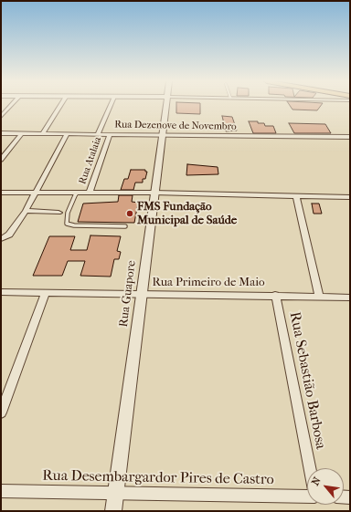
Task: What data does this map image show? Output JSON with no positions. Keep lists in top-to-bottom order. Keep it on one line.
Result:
{"streets":{"street":["Rua Dezenove de Novembro","Rua Atalaia","Rua Primeiro de Maio","Rua Guapore","Rua Sebastião Barbosa","Rua Desembargardor Pires de Castro"]},"crossings":[["Rua Dezenove de Novembro","Rua Atalaia"],["Rua Dezenove de Novembro","Rua Guapore"],["Rua Primeiro de Maio","Rua Guapore"],["Rua Primeiro de Maio","Rua Sebastião Barbosa"],["Rua Guapore","Rua Desembargardor Pires de Castro"]],"places":["FMS Fundação Municipal de Saúde"],"north":"top left"}
